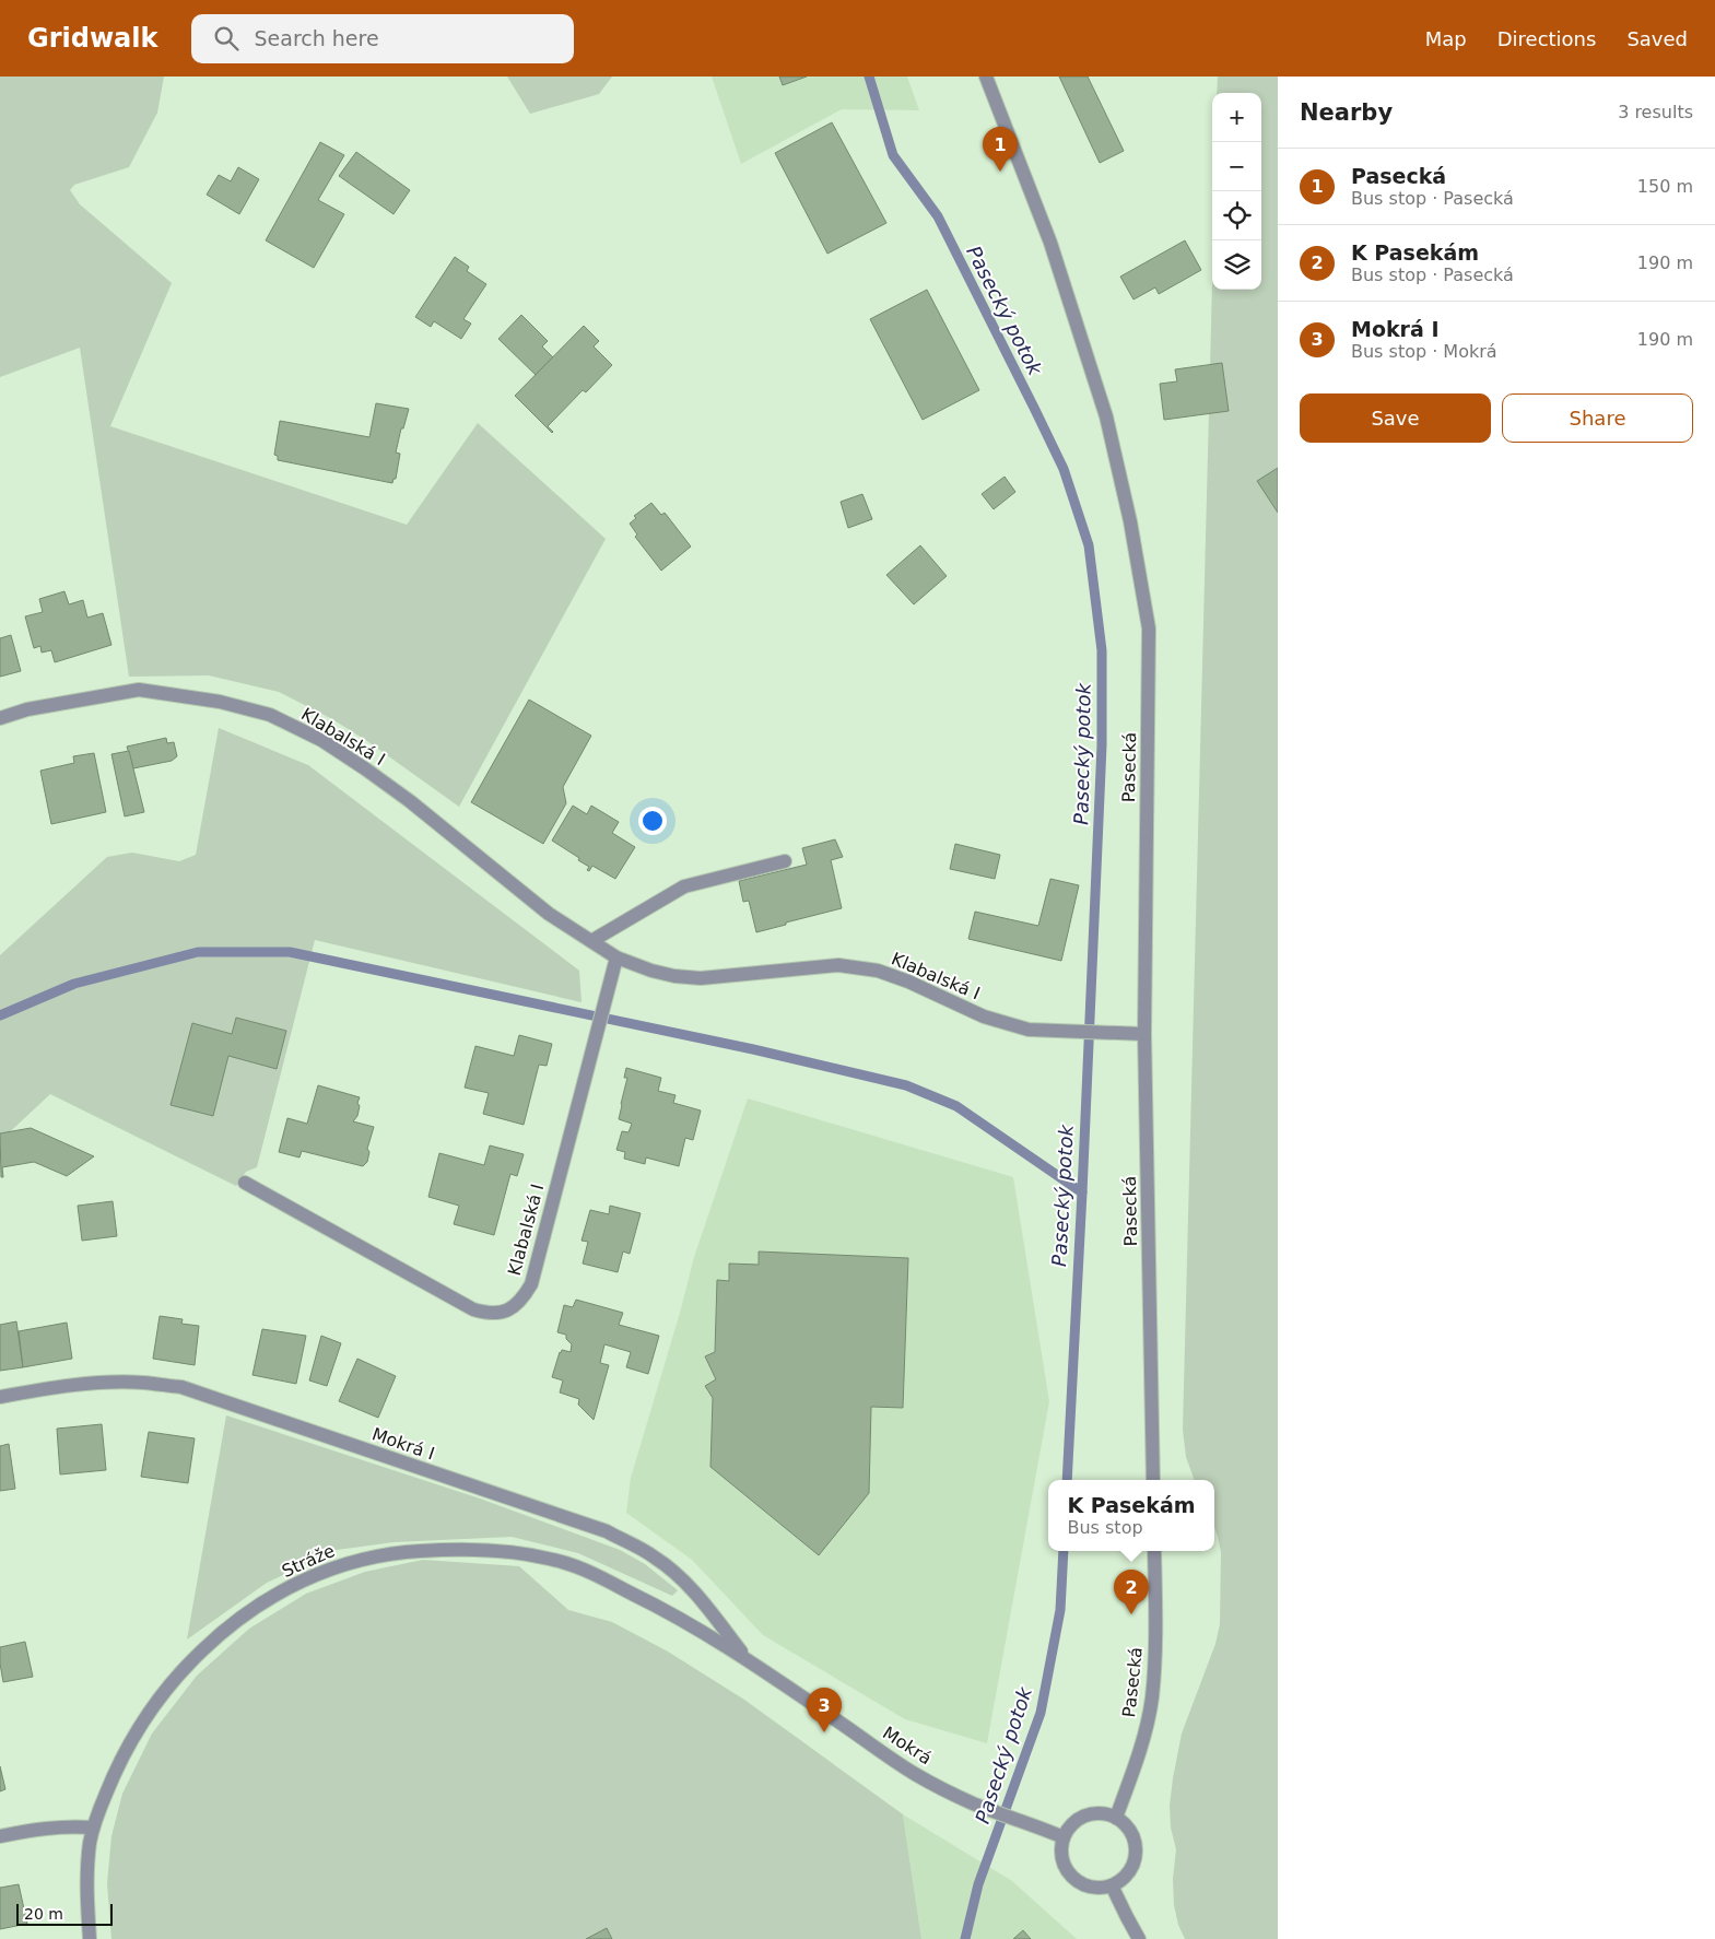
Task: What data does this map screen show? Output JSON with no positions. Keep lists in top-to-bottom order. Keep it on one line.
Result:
{"streets":{"street":["Klabalská I","Pasecká","Mokrá I","Stráže","Mokrá"]},"crossings":[["Klabalská I","Pasecká"],["Pasecká","Mokrá"],["Mokrá I","Stráže"],["Mokrá I","Mokrá"],["Stráže","Mokrá"]],"water":["Pasecký potok"],"scale_bar":"20 m","page":{"header":"Gridwalk","search":"Search here","nav":["Map","Directions","Saved"],"heading":["Nearby","3 results"],"map_buttons":["+","−"],"pins":["1","2","3"],"list":[{"mark":"1","name":"Pasecká","note":"Bus stop · Pasecká","value":"150 m"},{"mark":"2","name":"K Pasekám","note":"Bus stop · Pasecká","value":"190 m"},{"mark":"3","name":"Mokrá I","note":"Bus stop · Mokrá","value":"190 m"}],"buttons":["Save","Share"],"popup":["K Pasekám","Bus stop"],"scale":"20 m"}}
